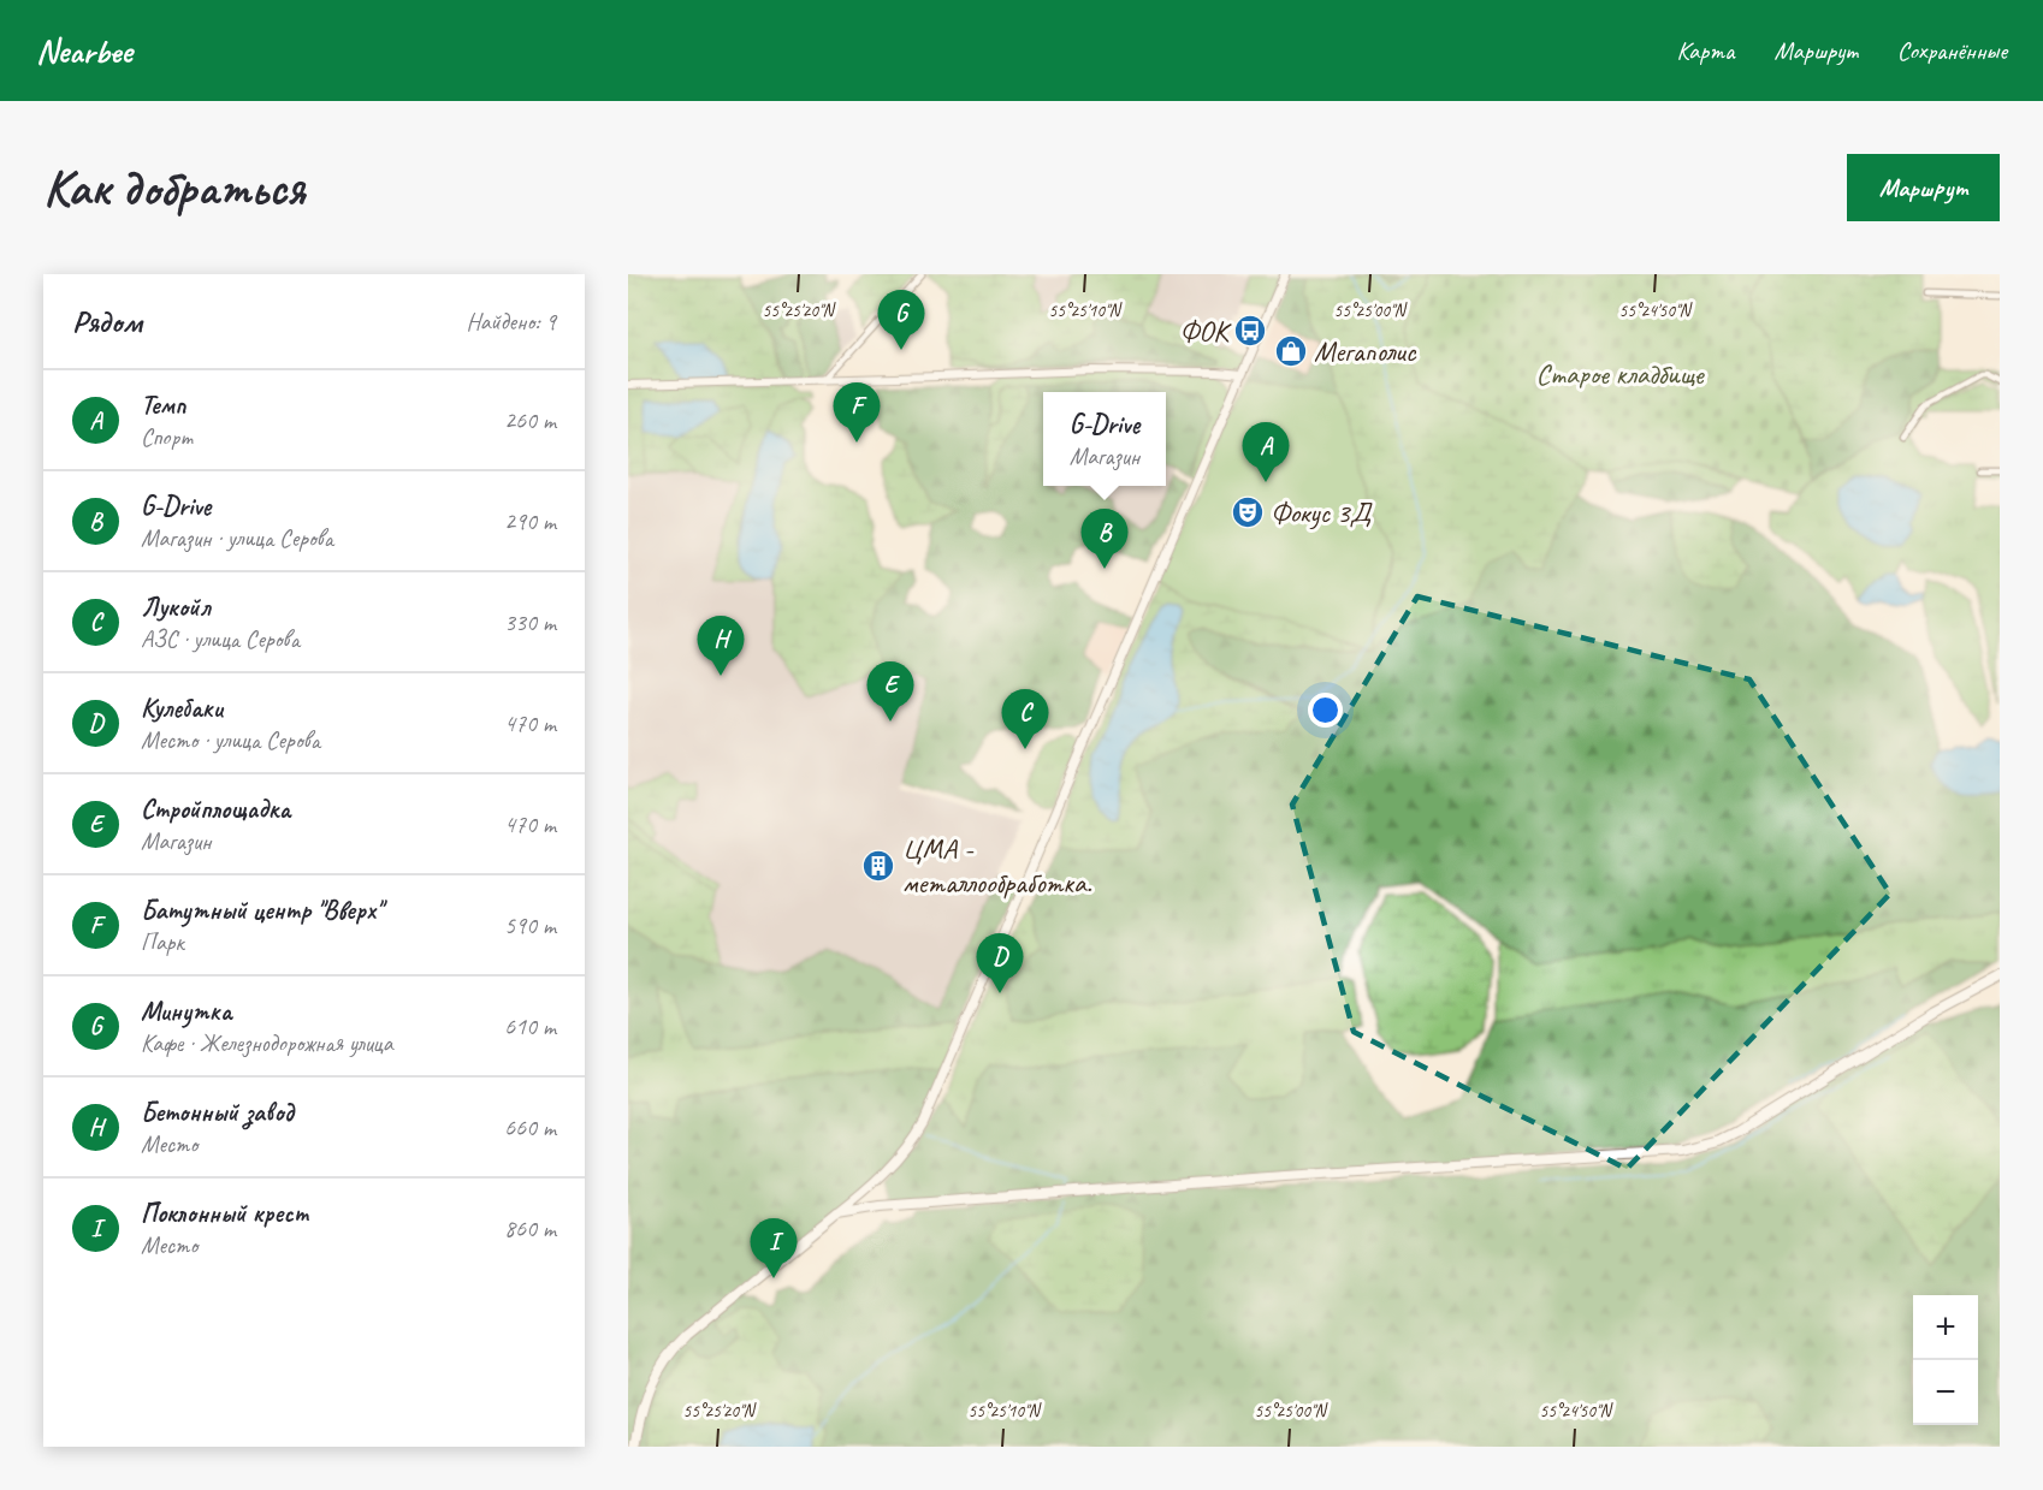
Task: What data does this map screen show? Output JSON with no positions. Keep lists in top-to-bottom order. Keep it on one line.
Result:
{"parks":["Старое кладбище"],"places":{"bus stop":["ФОК"],"shop":["Мегаполис"],"theatre":["Фокус 3Д"],"building":["ЦМА - металлообработка."]},"page":{"header":"Nearbee","nav":["Карта","Маршрут","Сохранённые"],"buttons":"Маршрут","title":"Как добраться","heading":["Рядом","Найдено: 9"],"pins":["G","F","A","B","H","E","C","D","I"],"list":[{"mark":"A","name":"Темп","note":"Спорт","value":"260 m"},{"mark":"B","name":"G-Drive","note":"Магазин · улица Серова","value":"290 m"},{"mark":"C","name":"Лукойл","note":"АЗС · улица Серова","value":"330 m"},{"mark":"D","name":"Кулебаки","note":"Место · улица Серова","value":"470 m"},{"mark":"E","name":"Стройплощадка","note":"Магазин","value":"470 m"},{"mark":"F","name":"Батутный центр \"Вверх\"","note":"Парк","value":"590 m"},{"mark":"G","name":"Минутка","note":"Кафе · Железнодорожная улица","value":"610 m"},{"mark":"H","name":"Бетонный завод","note":"Место","value":"660 m"},{"mark":"I","name":"Поклонный крест","note":"Место","value":"860 m"}],"popup":["G-Drive","Магазин"],"map_buttons":["+","−"]},"coordinates":["55°25'20\"N","55°25'10\"N","55°25'00\"N","55°24'50\"N"]}
